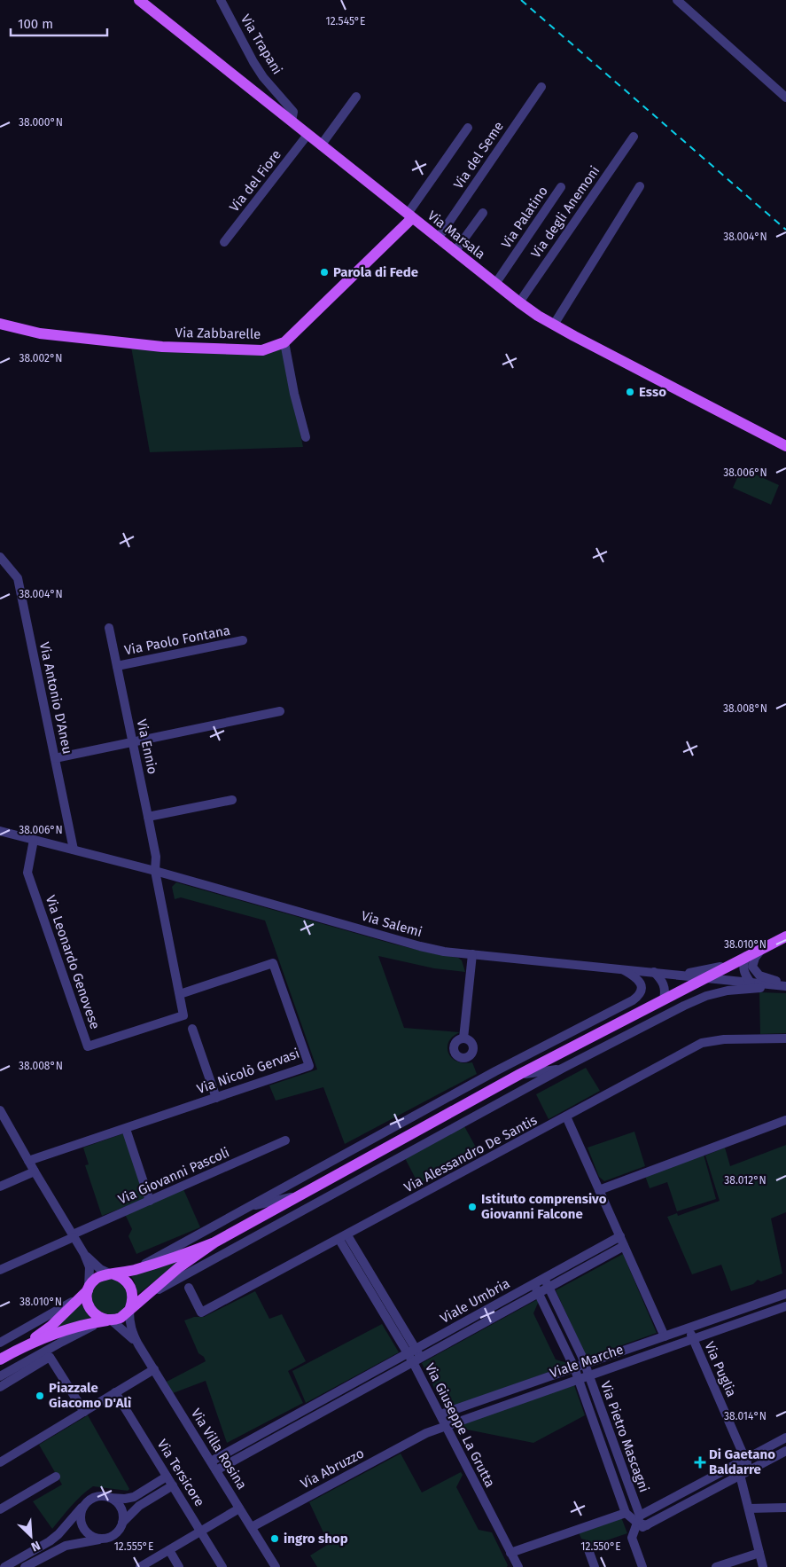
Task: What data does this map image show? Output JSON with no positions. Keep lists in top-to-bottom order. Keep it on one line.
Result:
{"streets":{"main road":["Via Marsala","Via Zabbarelle"],"street":["Via Trapani","Via del Seme","Via del Fiore","Via degli Anemoni","Via Palatino","Via Paolo Fontana","Via Antonio D'Aneu","Via Ennio","Via Salemi","Via Leonardo Genovese","Via Nicolò Gervasi","Via Alessandro De Santis","Via Giovanni Pascoli","Viale Umbria","Viale Marche","Via Puglia","Via Giuseppe La Grutta","Via Pietro Mascagni","Via Villa Rosina","Via Abruzzo","Via Tersicore"]},"crossings":[["Via Trapani","Via Marsala"],["Via del Seme","Via Marsala"],["Via del Fiore","Via Marsala"],["Via degli Anemoni","Via Marsala"],["Via Palatino","Via Marsala"],["Via Marsala","Via Zabbarelle"],["Via Paolo Fontana","Via Ennio"],["Via Antonio D'Aneu","Via Salemi"],["Via Ennio","Via Salemi"],["Via Ennio","Via Leonardo Genovese"],["Via Ennio","Via Nicolò Gervasi"],["Via Salemi","Via Leonardo Genovese"],["Via Alessandro De Santis","Via Giuseppe La Grutta"],["Viale Umbria","Via Giuseppe La Grutta"],["Viale Umbria","Via Pietro Mascagni"],["Viale Umbria","Via Villa Rosina"],["Viale Marche","Via Puglia"],["Viale Marche","Via Giuseppe La Grutta"],["Viale Marche","Via Pietro Mascagni"],["Viale Marche","Via Abruzzo"],["Via Giuseppe La Grutta","Via Abruzzo"],["Via Villa Rosina","Via Abruzzo"]],"places":{"other":["Parola di Fede","Esso","Istituto comprensivo Giovanni Falcone","Piazzale Giacomo D'Alì","ingro shop"],"health":["Di Gaetano Baldarre"]},"scale_bar":"100 m","north":"bottom right","coordinates":["12.545°E","38.000°N","38.004°N","38.002°N","38.006°N","38.008°N","38.010°N","38.012°N","38.014°N","12.555°E","12.550°E"]}
